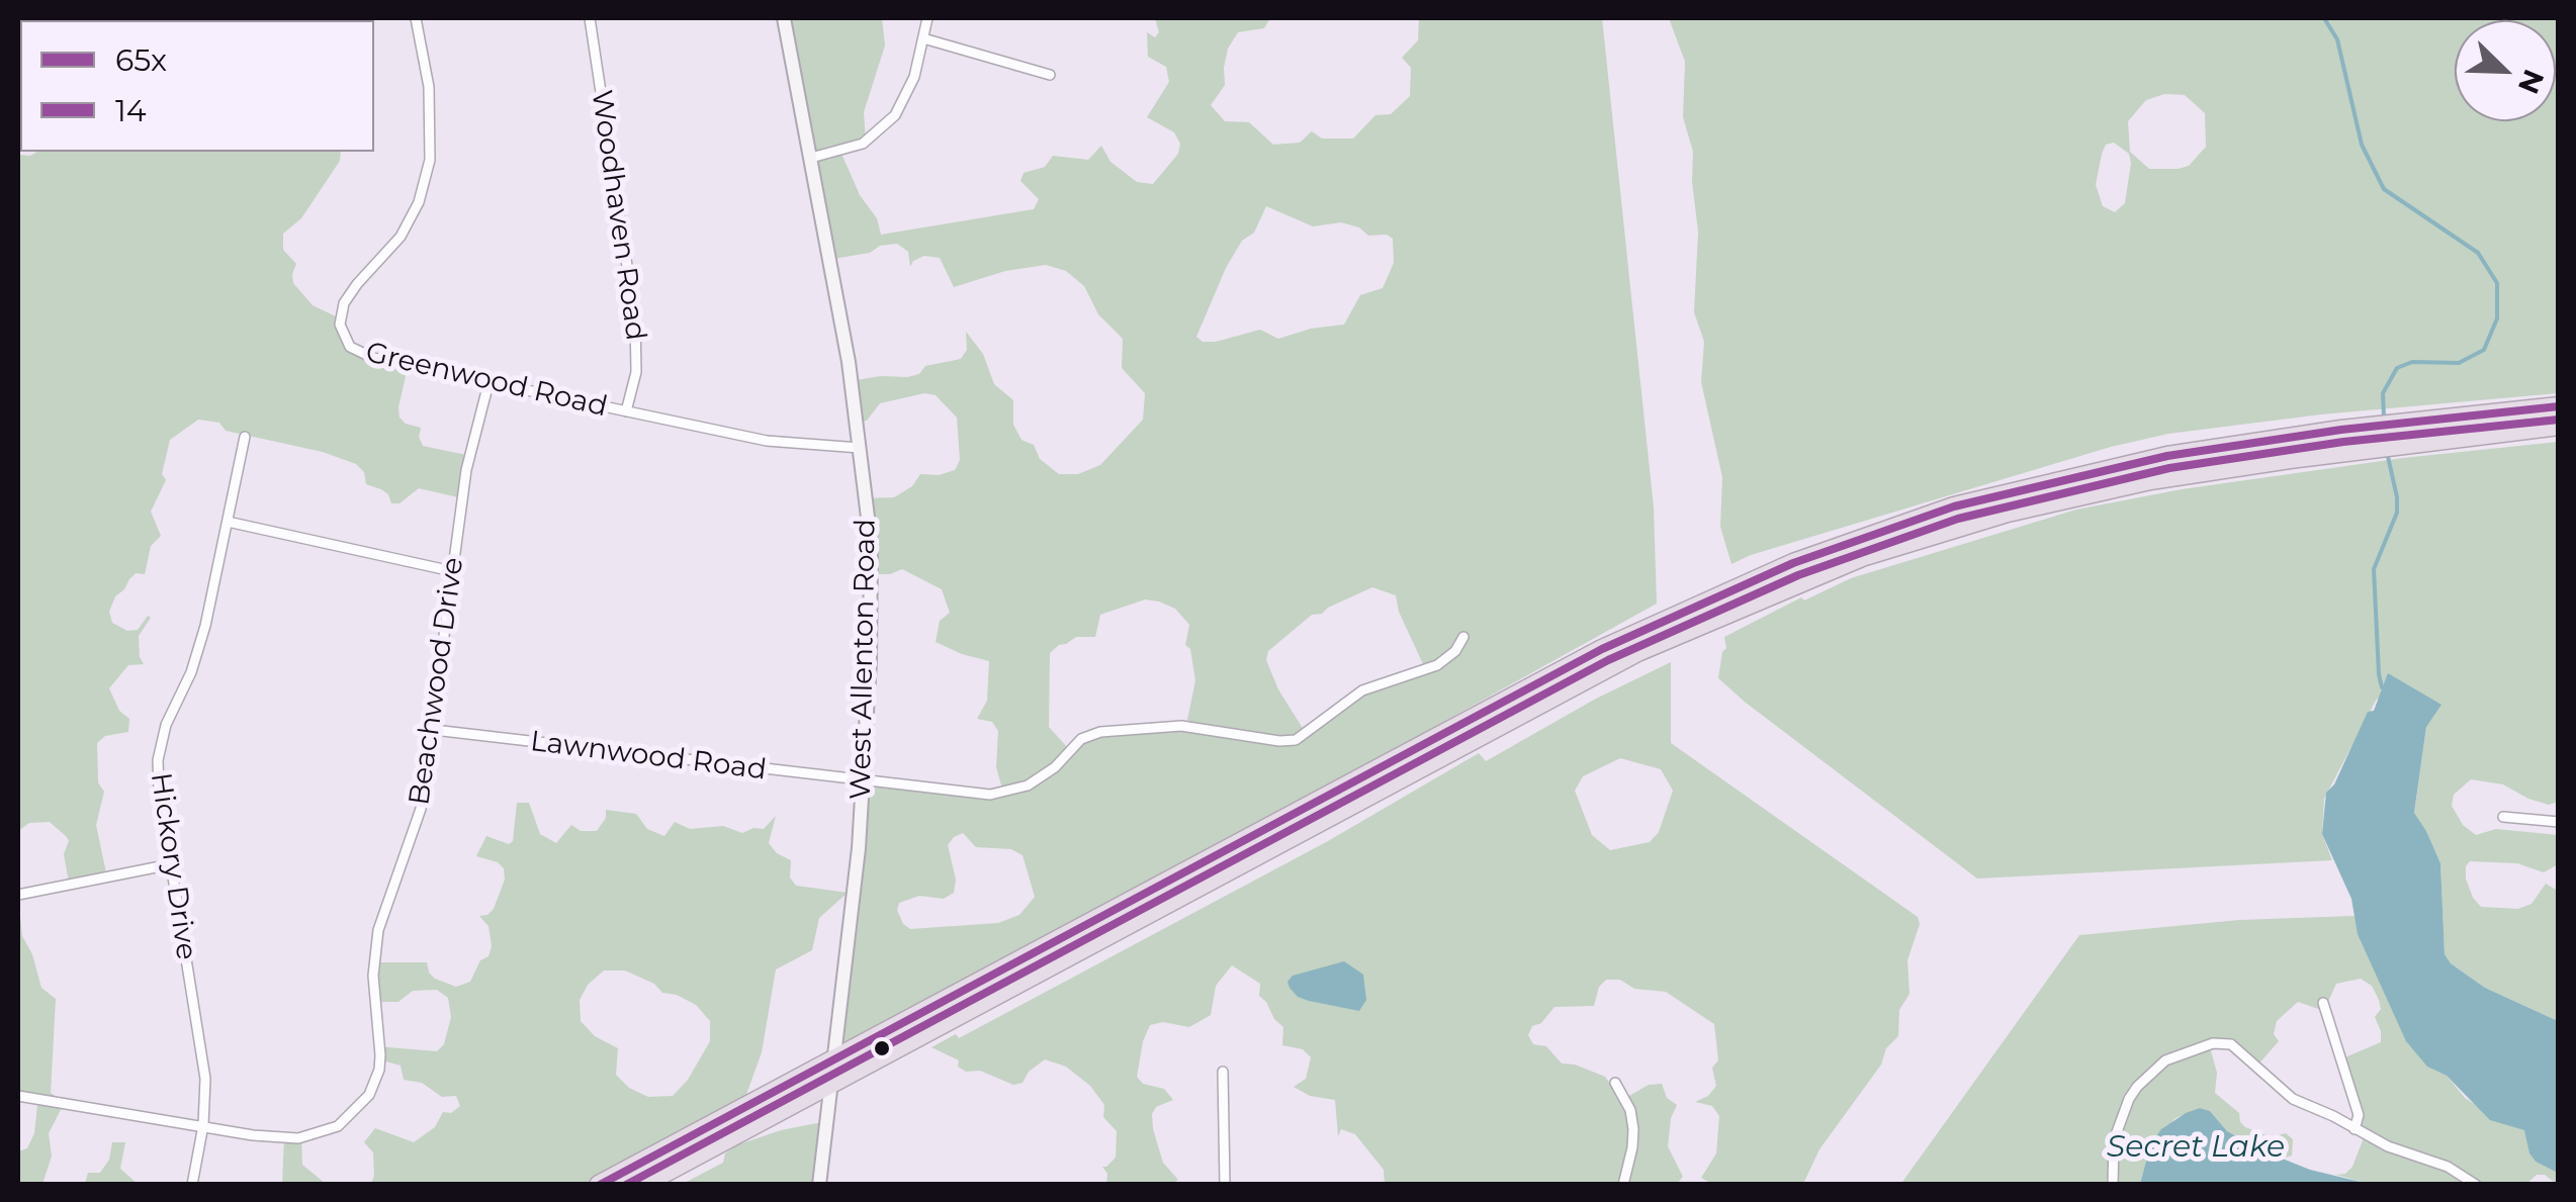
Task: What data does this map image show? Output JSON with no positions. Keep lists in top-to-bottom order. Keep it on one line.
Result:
{"streets":{"street":["Woodhaven Road","Greenwood Road","West Allenton Road","Beachwood Drive","Lawnwood Road","Hickory Drive"]},"crossings":[["Woodhaven Road","Greenwood Road"],["Greenwood Road","West Allenton Road"],["Greenwood Road","Beachwood Drive"],["West Allenton Road","Lawnwood Road"],["Beachwood Drive","Lawnwood Road"],["Beachwood Drive","Hickory Drive"]],"water":["Secret Lake"],"lines":["transit line 65x","transit line 14"],"legend":["65x","14"],"north":"bottom right"}
